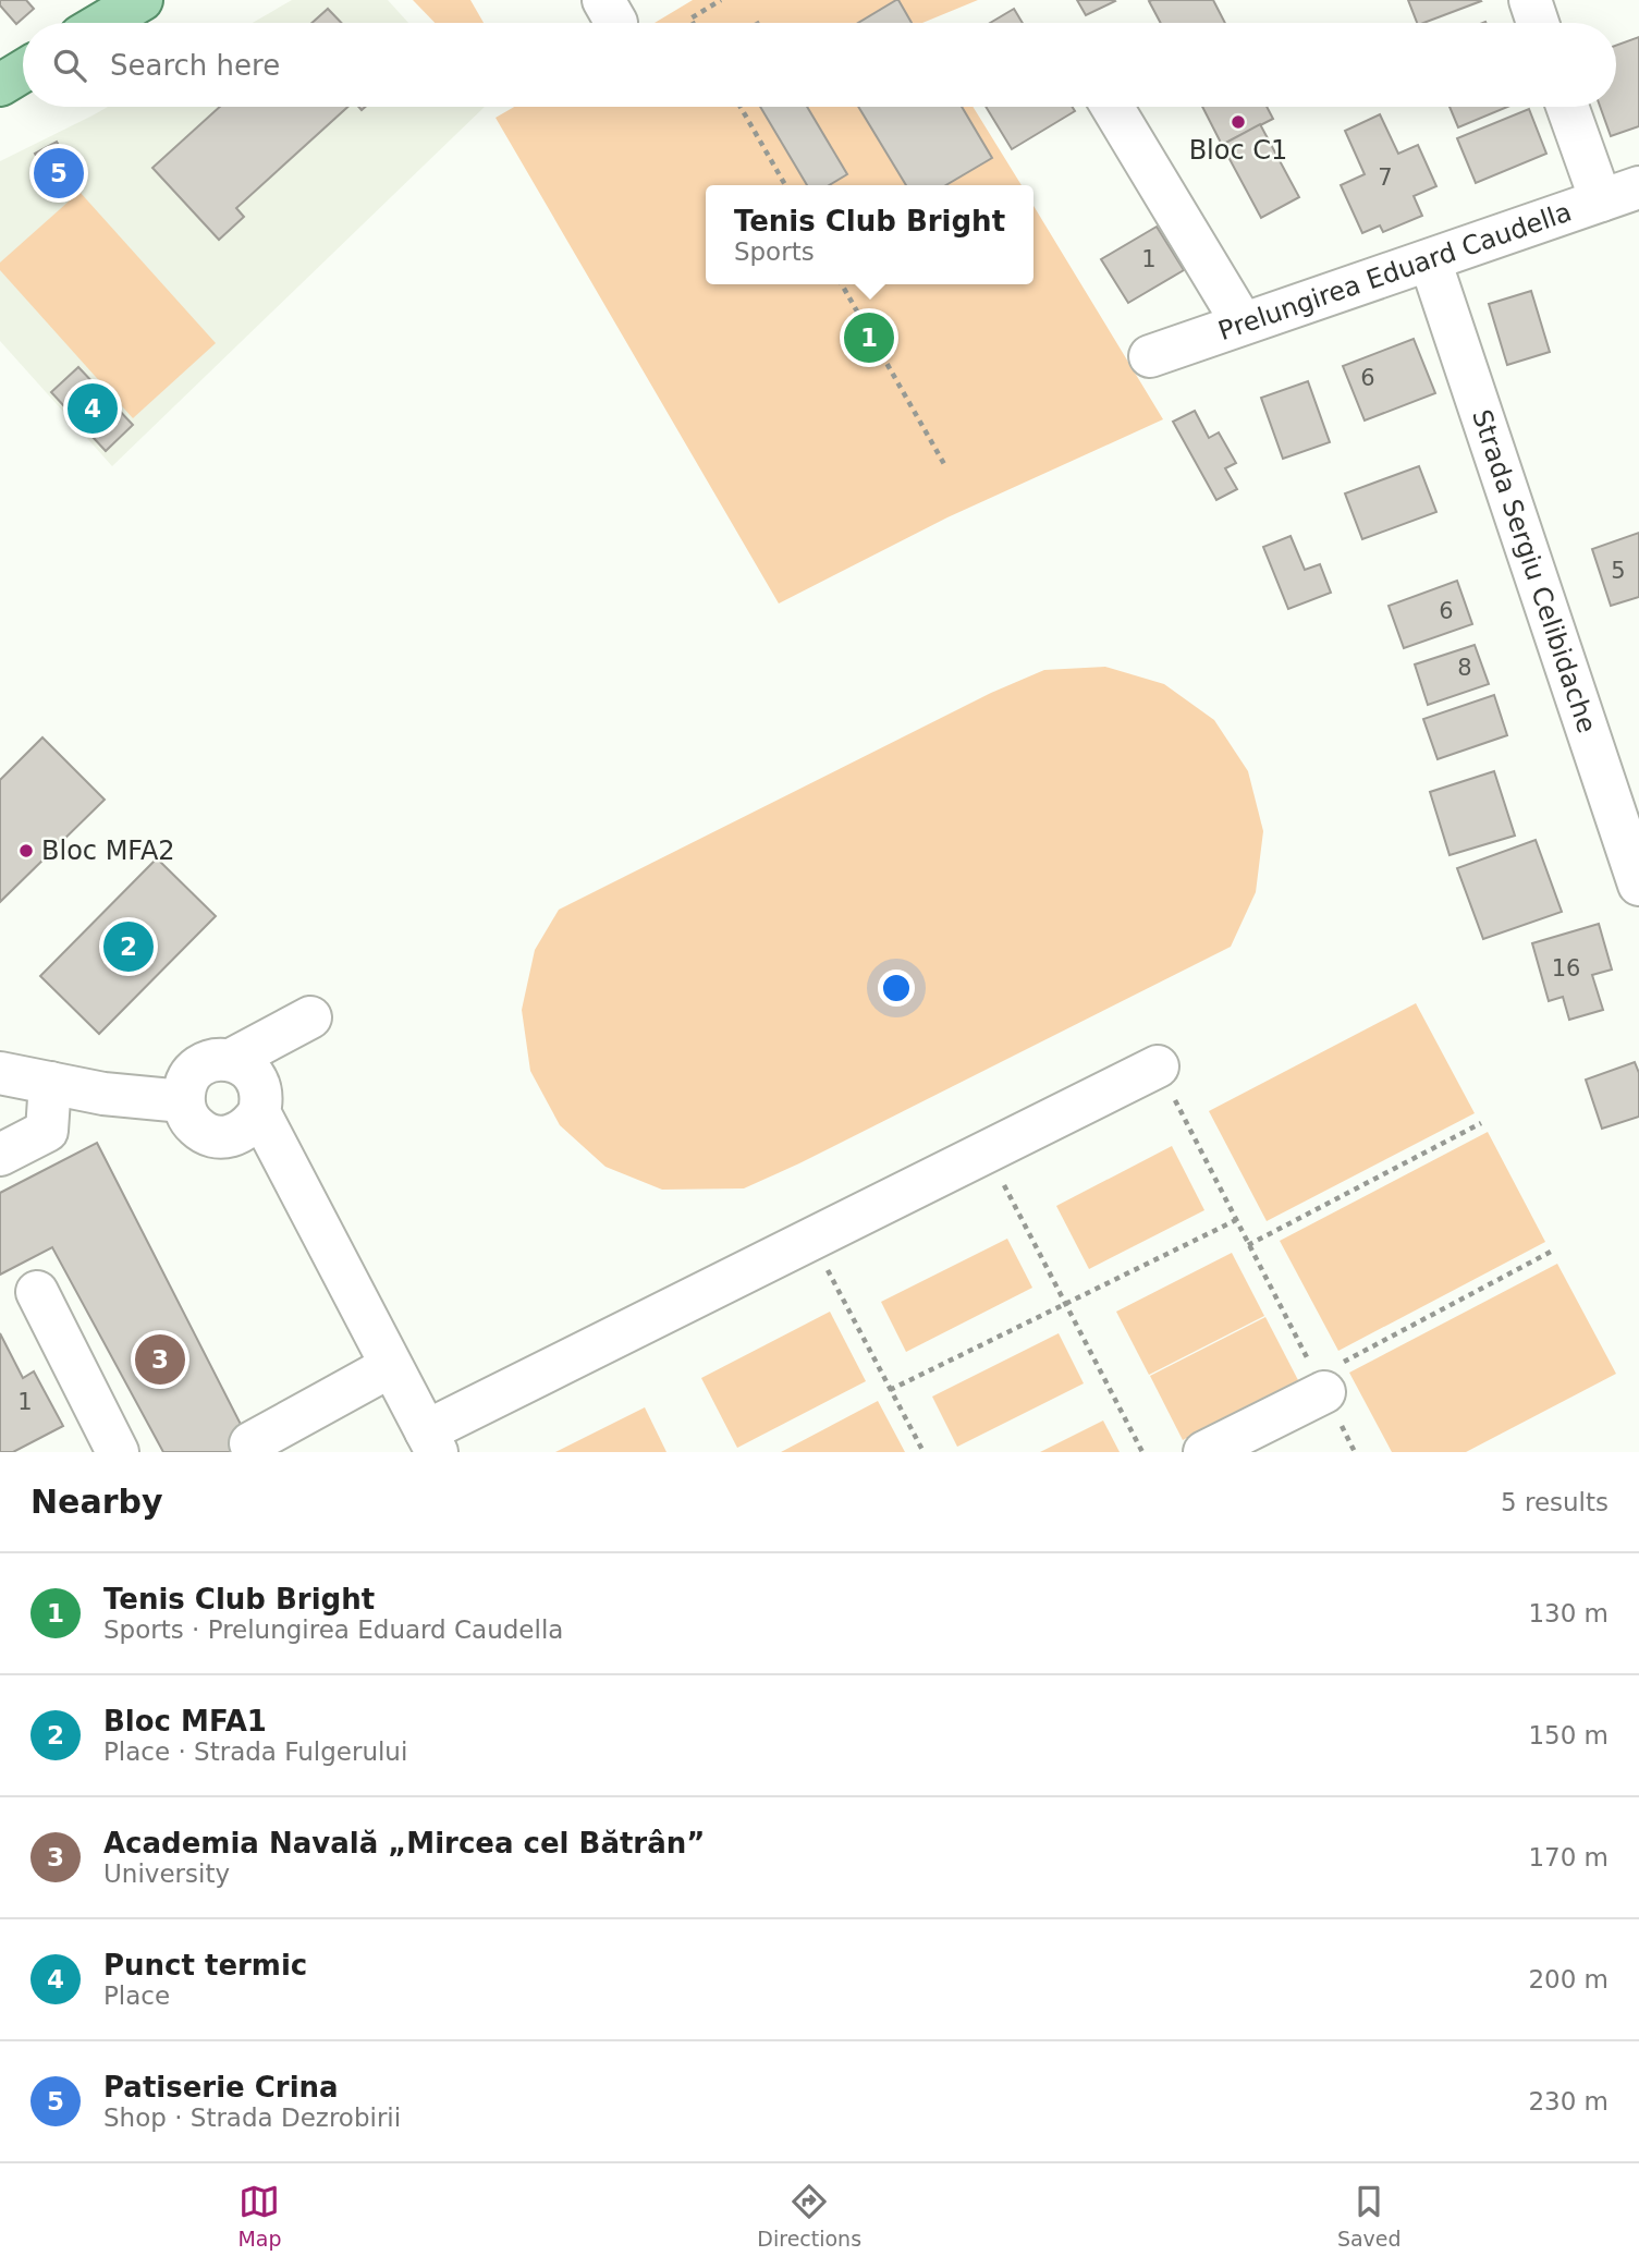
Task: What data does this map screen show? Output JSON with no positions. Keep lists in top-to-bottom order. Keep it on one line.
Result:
{"streets":{"street":["Prelungirea Eduard Caudella","Strada Sergiu Celibidache"]},"crossings":[["Prelungirea Eduard Caudella","Strada Sergiu Celibidache"]],"places":["Bloc C1","Bloc MFA2"],"house_numbers":["7","1","6","5","6","8","16","1"],"page":{"search":"Search here","pins":["5","1","4","2","3"],"popup":["Tenis Club Bright","Sports"],"heading":["Nearby","5 results"],"list":[{"mark":"1","name":"Tenis Club Bright","note":"Sports · Prelungirea Eduard Caudella","value":"130 m"},{"mark":"2","name":"Bloc MFA1","note":"Place · Strada Fulgerului","value":"150 m"},{"mark":"3","name":"Academia Navală „Mircea cel Bătrân”","note":"University","value":"170 m"},{"mark":"4","name":"Punct termic","note":"Place","value":"200 m"},{"mark":"5","name":"Patiserie Crina","note":"Shop · Strada Dezrobirii","value":"230 m"}],"nav":["Map","Directions","Saved"]}}
